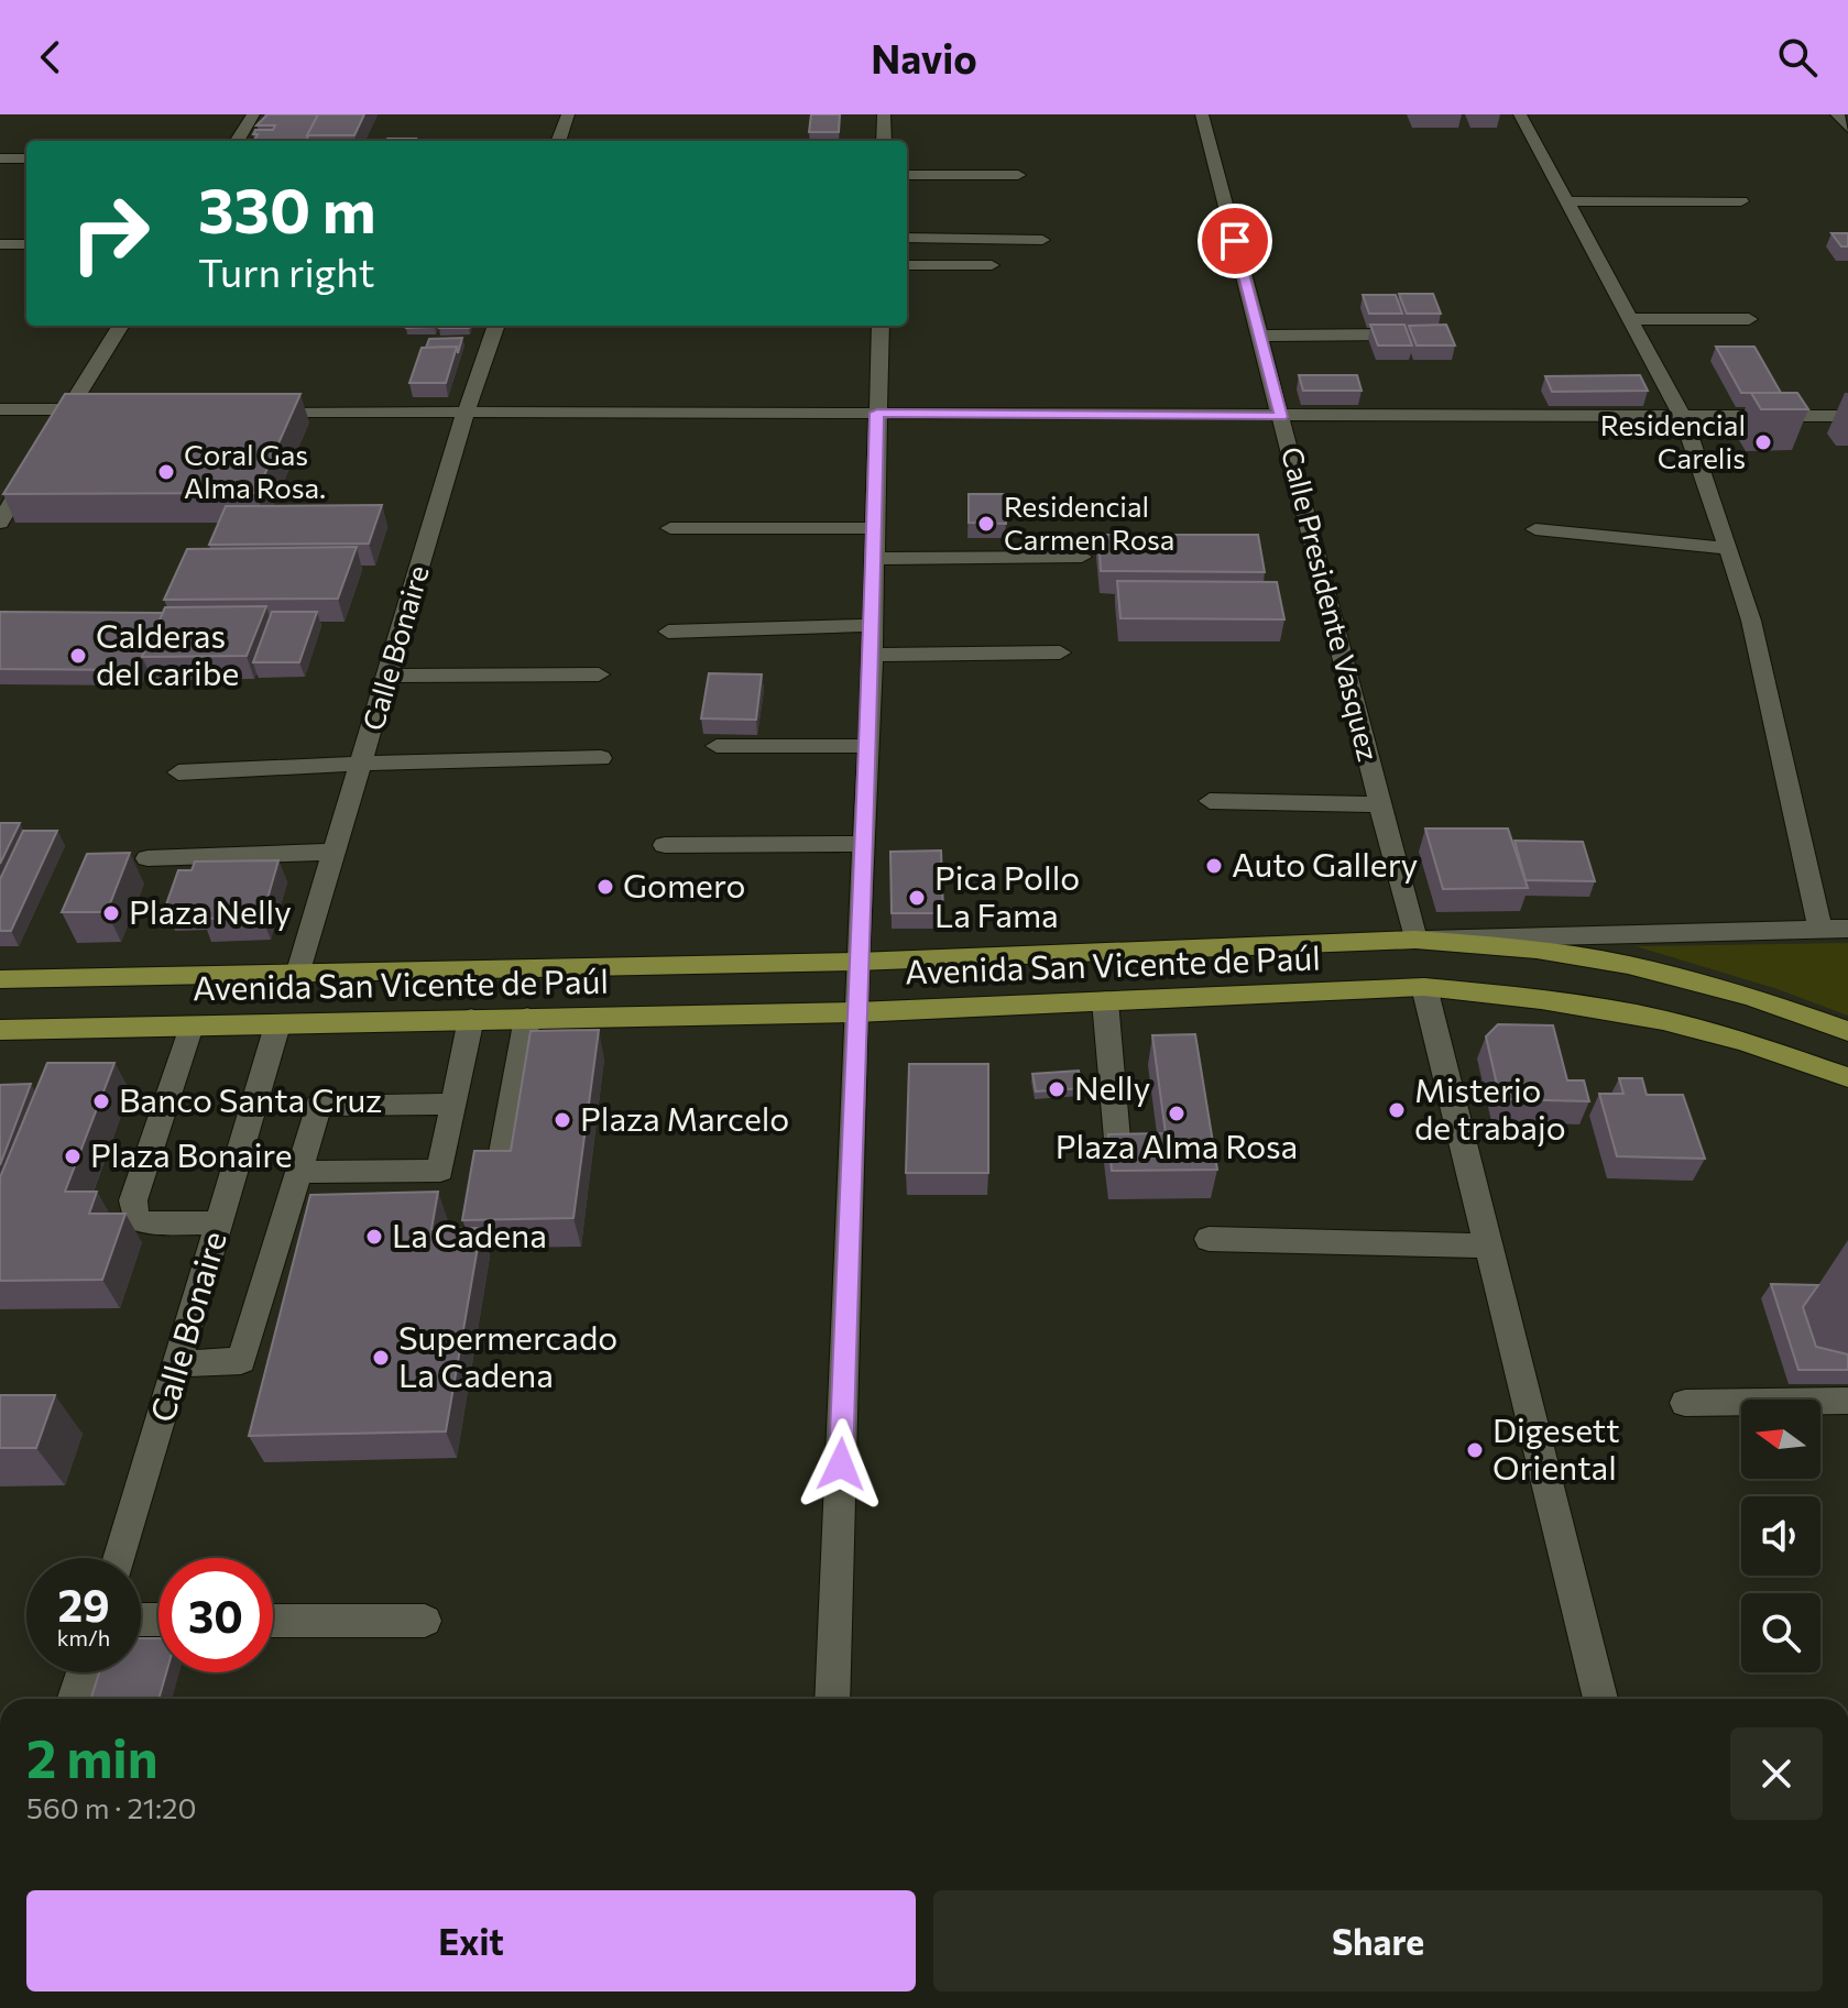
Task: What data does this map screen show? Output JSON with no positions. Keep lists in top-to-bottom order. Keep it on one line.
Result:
{"streets":{"main road":["Avenida San Vicente de Paúl"],"street":["Calle Presidente Vasquez","Calle Bonaire"]},"crossings":[["Calle Presidente Vasquez","Avenida San Vicente de Paúl"],["Calle Bonaire","Avenida San Vicente de Paúl"]],"places":["Residencial Carelis","Coral Gas Alma Rosa.","Residencial Carmen Rosa","Calderas del caribe","Auto Gallery","Gomero","Pica Pollo La Fama","Plaza Nelly","Nelly","Banco Santa Cruz","Misterio de trabajo","Plaza Alma Rosa","Plaza Marcelo","Plaza Bonaire","La Cadena","Supermercado La Cadena","Digesett Oriental"],"north":"left","page":{"header":"Navio","turn":["330 m","Turn right"],"speed":"29 km/h","limit":"30","heading":["2 min","560 m · 21:20"],"buttons":["Exit","Share"]}}
